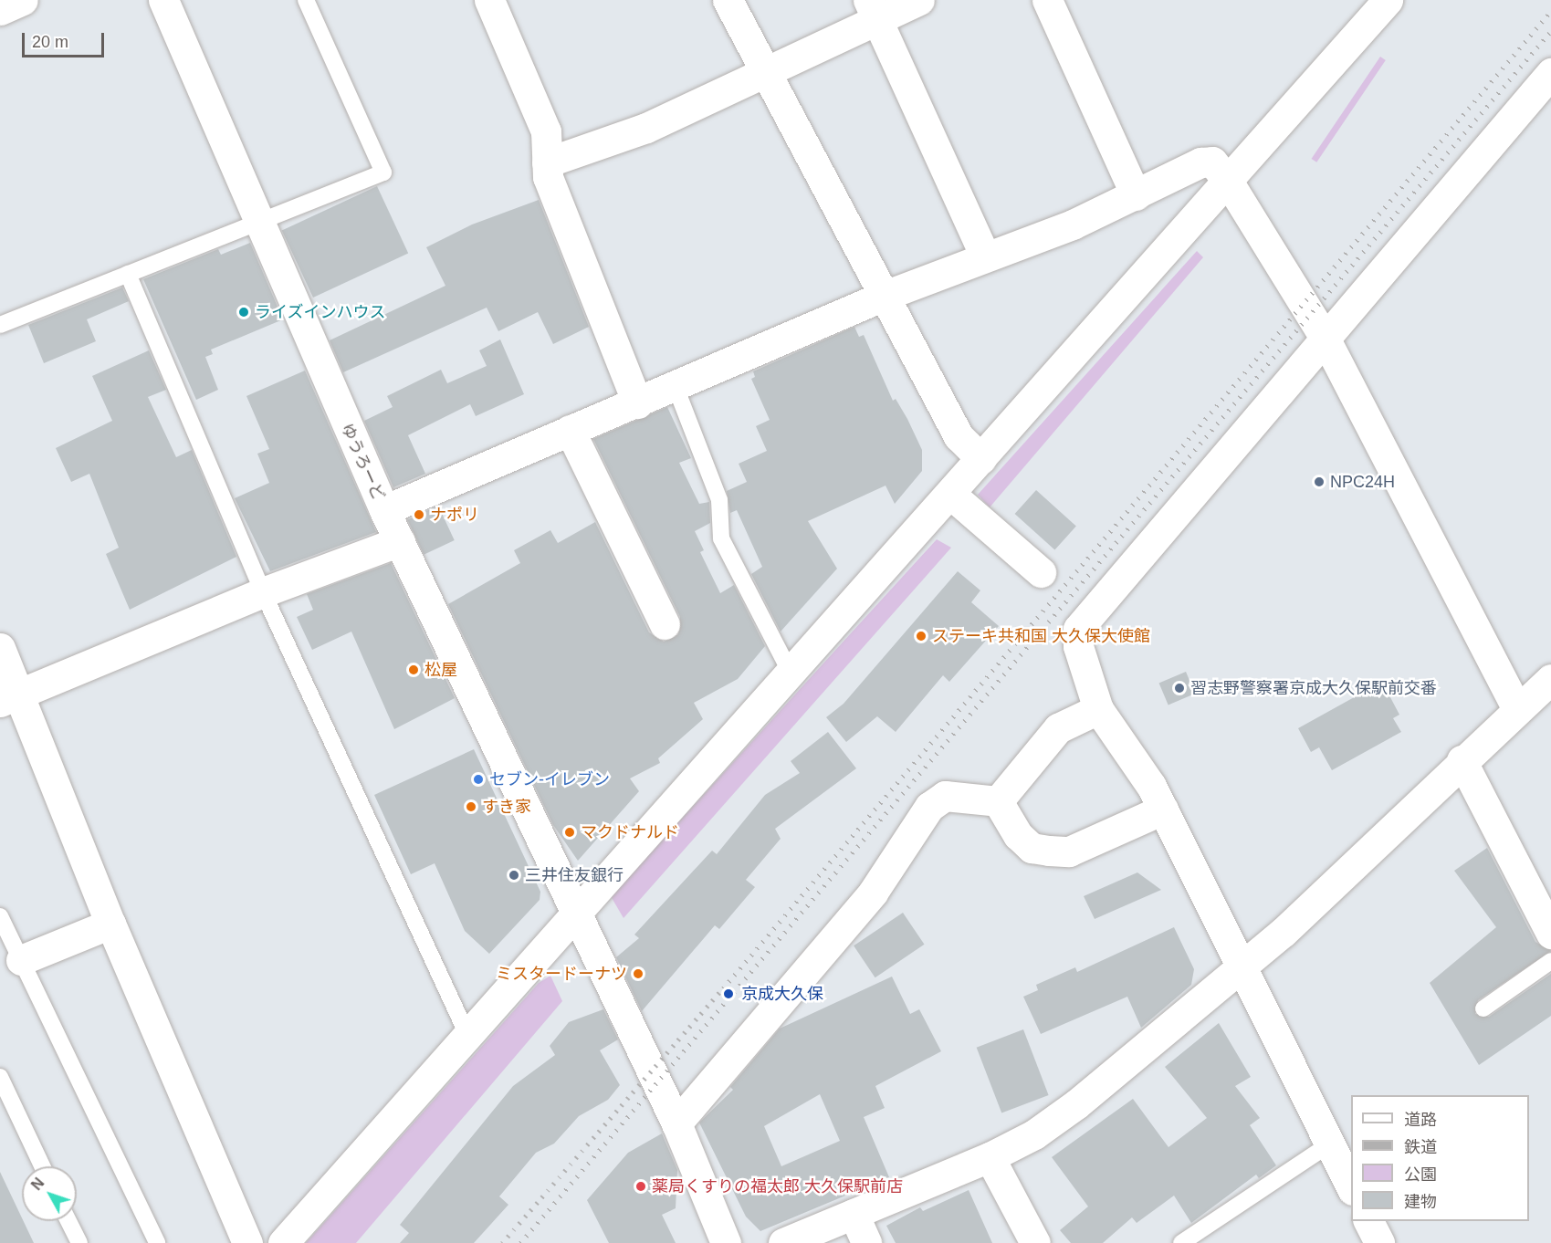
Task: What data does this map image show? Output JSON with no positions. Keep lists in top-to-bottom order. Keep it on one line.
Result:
{"streets":{"street":["ゆうろーど"]},"places":["ライズインハウス","NPC24H","ナポリ","ステーキ共和国 大久保大使館","松屋","習志野警察署京成大久保駅前交番","セブン-イレブン","すき家","マクドナルド","三井住友銀行","ミスタードーナツ","京成大久保","薬局くすりの福太郎 大久保駅前店"],"legend":["道路","鉄道","公園","建物"],"scale_bar":"20 m","north":"top left"}
